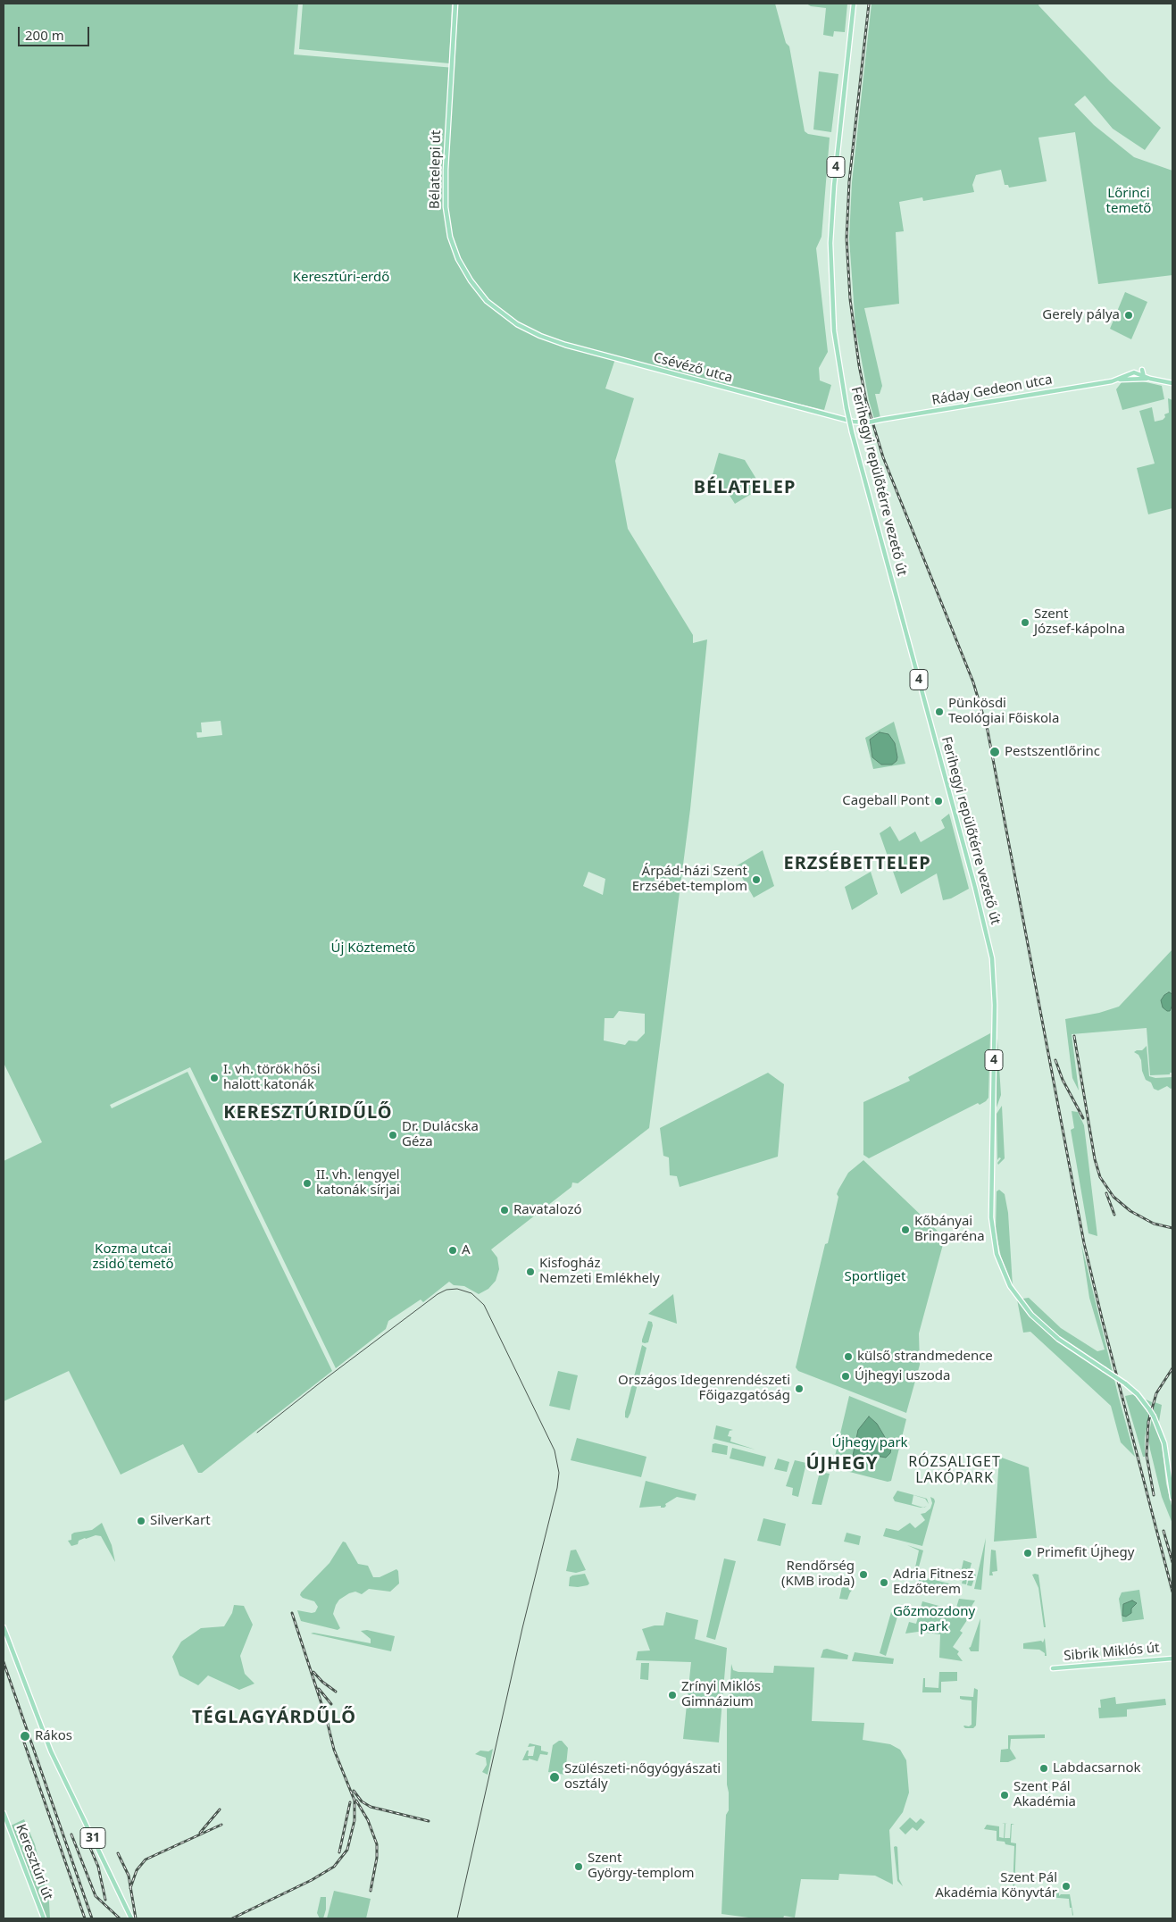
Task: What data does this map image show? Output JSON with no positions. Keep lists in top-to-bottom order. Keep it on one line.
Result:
{"streets":{"main road":["4","Bélatelepi út","Csévéző utca","Ráday Gedeon utca","Ferihegyi repülőtérre vezető út","Sibrik Miklós út","31","Keresztúri út"]},"crossings":[["Bélatelepi út","Csévéző utca"],["Csévéző utca","Ráday Gedeon utca"]],"districts":["BÉLATELEP","ERZSÉBETTELEP","KERESZTÚRIDŰLŐ","RÓZSALIGET LAKÓPARK","ÚJHEGY","TÉGLAGYÁRDŰLŐ"],"parks":["Lőrinci temető","Keresztúri-erdő","Új Köztemető","Kozma utcai zsidó temető","Sportliget","Újhegy park","Gőzmozdony park"],"places":["Gerely pálya","Szent József-kápolna","Pünkösdi Teológiai Főiskola","Pestszentlőrinc","Cageball Pont","Árpád-házi Szent Erzsébet-templom","I. vh. török hősi halott katonák","Dr. Dulácska Géza","II. vh. lengyel katonák sírjai","Ravatalozó","Kőbányai Bringaréna","A","Kisfogház Nemzeti Emlékhely","külső strandmedence","Újhegyi uszoda","Országos Idegenrendészeti Főigazgatóság","SilverKart","Primefit Újhegy","Rendőrség (KMB iroda)","Adria Fitnesz Edzőterem","Zrínyi Miklós Gimnázium","Rákos","Labdacsarnok","Szülészeti-nőgyógyászati osztály","Szent Pál Akadémia","Szent György-templom","Szent Pál Akadémia Könyvtár"],"scale_bar":"200 m"}
